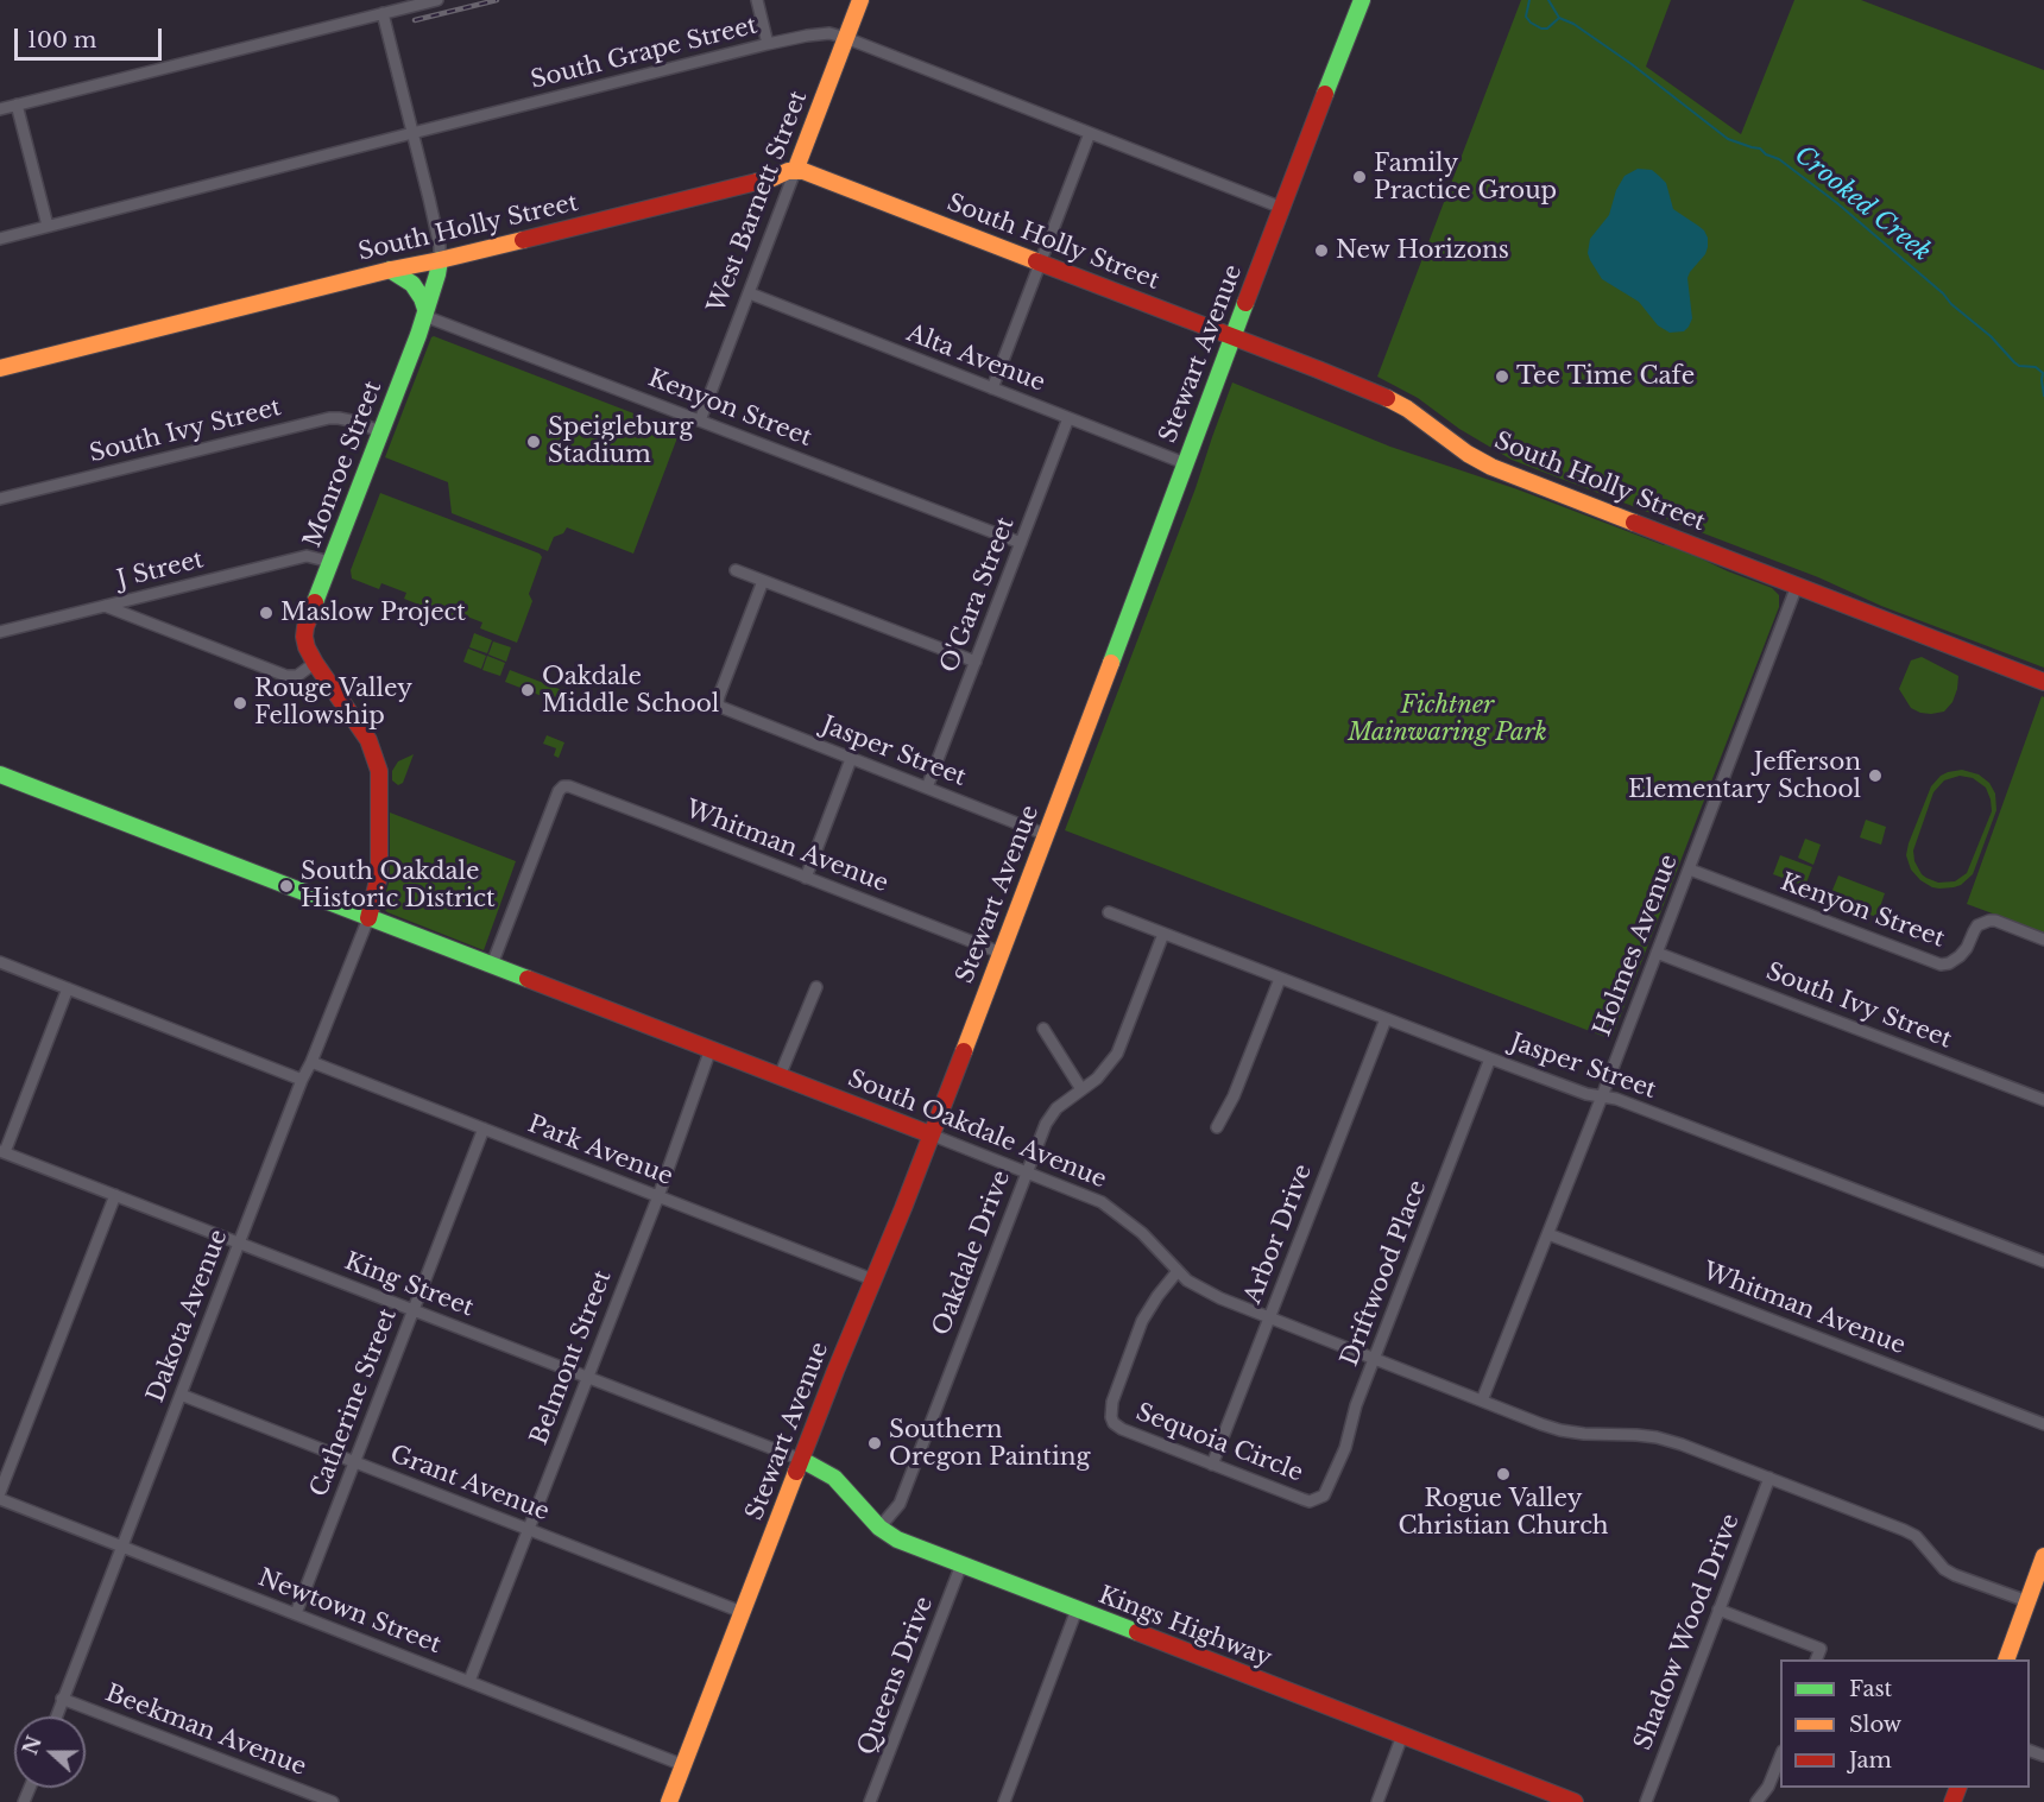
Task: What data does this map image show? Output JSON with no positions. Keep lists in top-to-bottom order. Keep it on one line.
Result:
{"streets":{"street":["South Grape Street","West Barnett Street","South Holly Street","Stewart Avenue","Alta Avenue","Kenyon Street","South Ivy Street","Monroe Street","J Street","O'Gara Street","Jasper Street","Whitman Avenue","Holmes Avenue","South Oakdale Avenue","Park Avenue","Arbor Drive","Oakdale Drive","Driftwood Place","King Street","Dakota Avenue","Belmont Street","Catherine Street","Sequoia Circle","Grant Avenue","Newtown Street","Kings Highway","Shadow Wood Drive","Queens Drive","Beekman Avenue"]},"crossings":[["South Grape Street","West Barnett Street"],["South Grape Street","Stewart Avenue"],["South Grape Street","Monroe Street"],["West Barnett Street","South Holly Street"],["West Barnett Street","Alta Avenue"],["West Barnett Street","Kenyon Street"],["South Holly Street","Stewart Avenue"],["South Holly Street","Monroe Street"],["South Holly Street","Holmes Avenue"],["Stewart Avenue","Alta Avenue"],["Stewart Avenue","Jasper Street"],["Stewart Avenue","Whitman Avenue"],["Stewart Avenue","South Oakdale Avenue"],["Stewart Avenue","Park Avenue"],["Stewart Avenue","King Street"],["Stewart Avenue","Grant Avenue"],["Stewart Avenue","Newtown Street"],["Stewart Avenue","Kings Highway"],["Alta Avenue","O'Gara Street"],["Kenyon Street","Monroe Street"],["Kenyon Street","O'Gara Street"],["Kenyon Street","Holmes Avenue"],["South Ivy Street","Monroe Street"],["South Ivy Street","Holmes Avenue"],["Monroe Street","J Street"],["Monroe Street","South Oakdale Avenue"],["Monroe Street","Dakota Avenue"],["O'Gara Street","Jasper Street"],["Jasper Street","Holmes Avenue"],["Jasper Street","Arbor Drive"],["Jasper Street","Oakdale Drive"],["Jasper Street","Driftwood Place"],["Whitman Avenue","Holmes Avenue"],["Whitman Avenue","South Oakdale Avenue"],["Holmes Avenue","South Oakdale Avenue"],["South Oakdale Avenue","Arbor Drive"],["South Oakdale Avenue","Oakdale Drive"],["South Oakdale Avenue","Driftwood Place"],["South Oakdale Avenue","Dakota Avenue"],["South Oakdale Avenue","Belmont Street"],["South Oakdale Avenue","Sequoia Circle"],["South Oakdale Avenue","Shadow Wood Drive"],["Park Avenue","Dakota Avenue"],["Park Avenue","Belmont Street"],["Park Avenue","Catherine Street"],["Arbor Drive","Sequoia Circle"],["Oakdale Drive","Kings Highway"],["Driftwood Place","Sequoia Circle"],["King Street","Dakota Avenue"],["King Street","Belmont Street"],["King Street","Catherine Street"],["King Street","Kings Highway"],["Dakota Avenue","Grant Avenue"],["Dakota Avenue","Newtown Street"],["Dakota Avenue","Beekman Avenue"],["Belmont Street","Grant Avenue"],["Belmont Street","Newtown Street"],["Catherine Street","Grant Avenue"],["Catherine Street","Newtown Street"],["Kings Highway","Queens Drive"]],"water":["Crooked Creek"],"parks":["Fichtner Mainwaring Park"],"places":["Family Practice Group","New Horizons","Tee Time Cafe","Speigleburg Stadium","Maslow Project","Oakdale Middle School","Rouge Valley Fellowship","Jefferson Elementary School","South Oakdale Historic District","Southern Oregon Painting","Rogue Valley Christian Church"],"legend":["Fast","Slow","Jam"],"scale_bar":"100 m","north":"left"}
